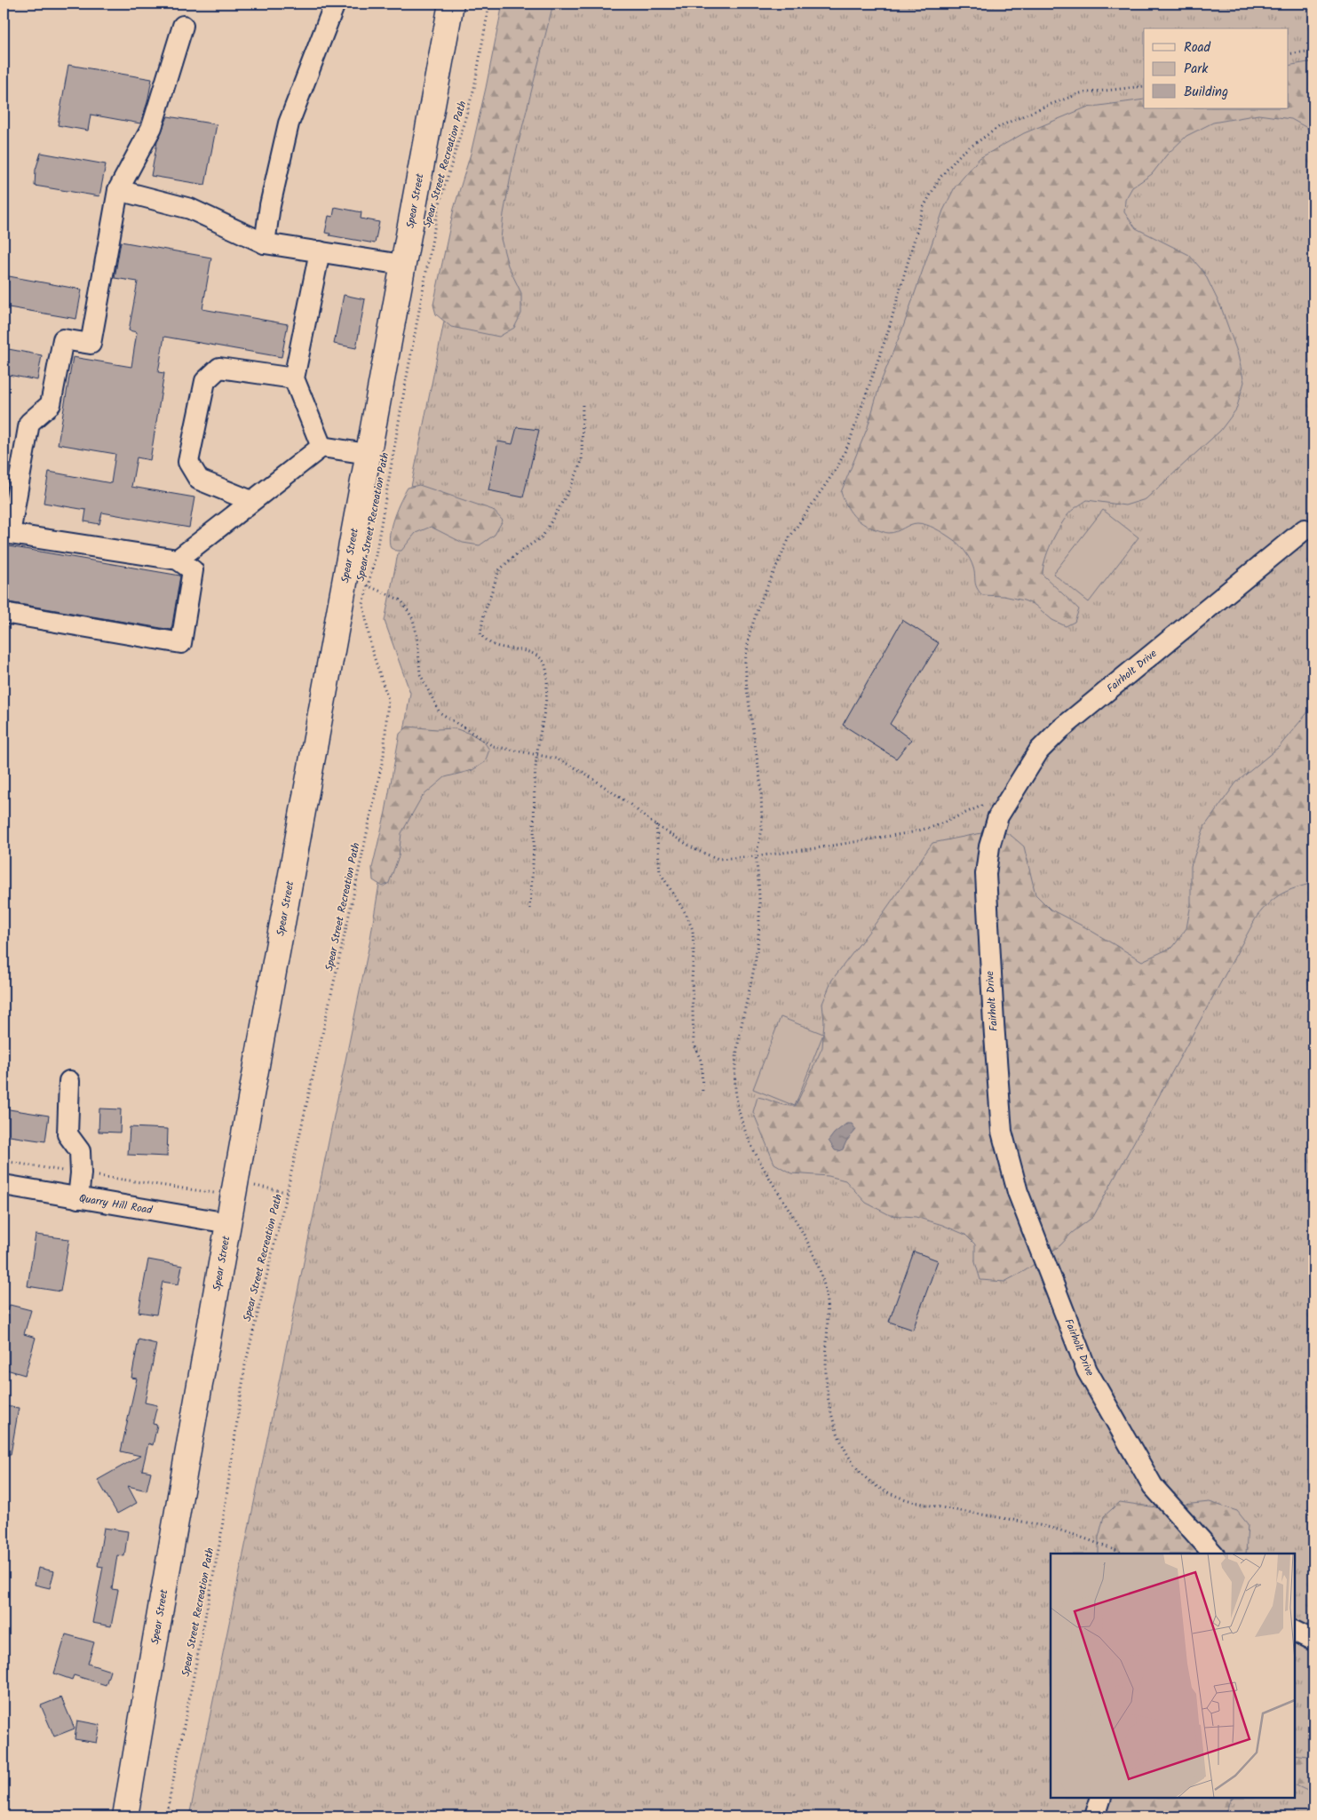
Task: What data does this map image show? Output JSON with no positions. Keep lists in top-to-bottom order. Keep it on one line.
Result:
{"streets":{"main road":["Spear Street"],"street":["Fairholt Drive","Quarry Hill Road"],"path":["Spear Street Recreation Path"]},"crossings":[["Spear Street","Quarry Hill Road"]],"legend":["Road","Park","Building"]}
